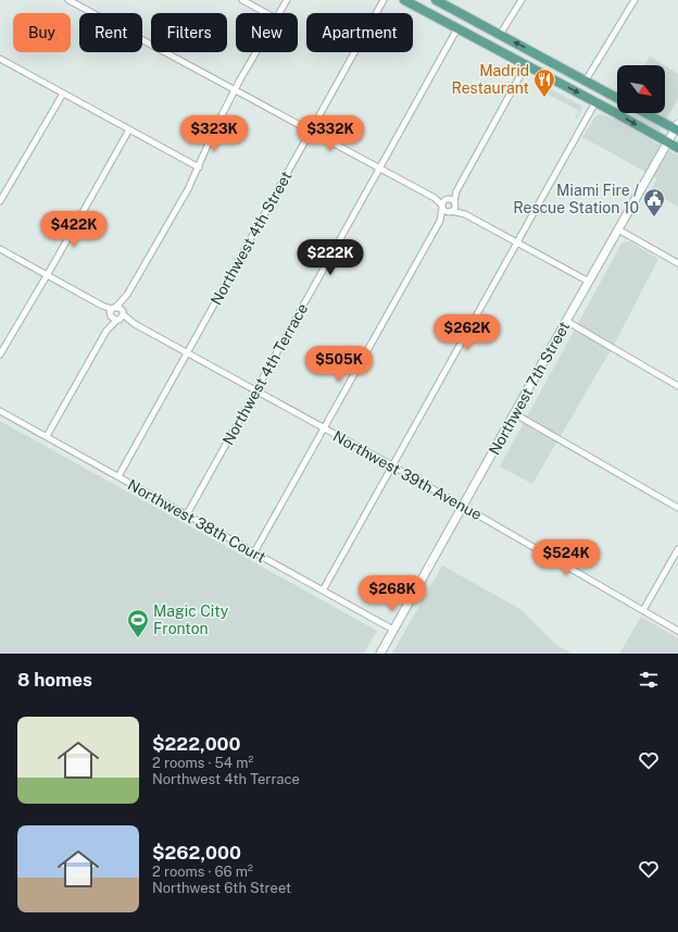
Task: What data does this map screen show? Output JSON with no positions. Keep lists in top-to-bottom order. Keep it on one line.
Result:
{"streets":{"main road":["Northwest 7th Street"],"street":["Northwest 4th Street","Northwest 4th Terrace","Northwest 39th Avenue","Northwest 38th Court"]},"crossings":[["Northwest 4th Street","Northwest 39th Avenue"],["Northwest 4th Street","Northwest 38th Court"],["Northwest 4th Terrace","Northwest 39th Avenue"],["Northwest 4th Terrace","Northwest 38th Court"],["Northwest 7th Street","Northwest 39th Avenue"],["Northwest 7th Street","Northwest 38th Court"]],"places":{"restaurant":["Madrid Restaurant"],"public building":["Miami Fire / Rescue Station 10"],"sports":["Magic City Fronton"]},"north":"bottom right","page":{"chip":["Buy","Rent","Filters","New","Apartment"],"price":["$323K","$332K","$422K","$222K","$262K","$505K","$524K","$268K"],"heading":"8 homes","list":[{"name":"$222,000","note":"2 rooms · 54 m² · Northwest 4th Terrace"},{"name":"$262,000","note":"2 rooms · 66 m² · Northwest 6th Street"}]}}
